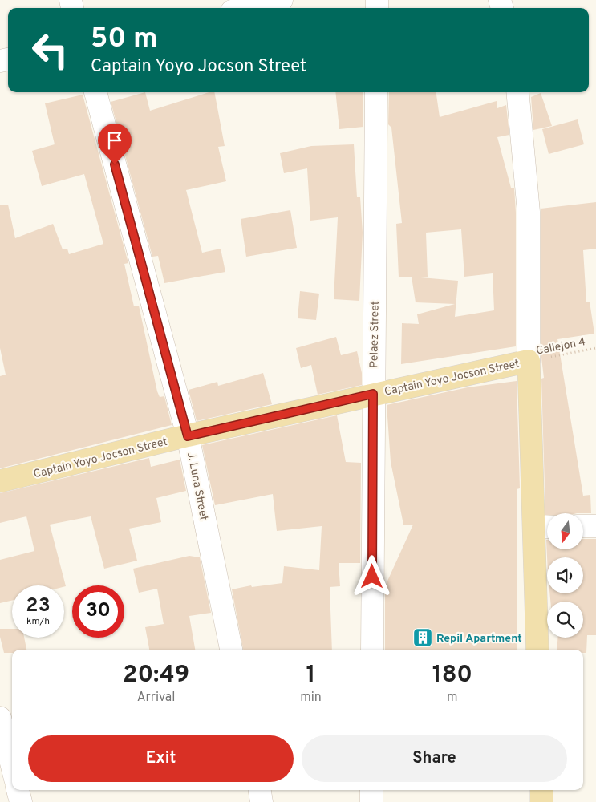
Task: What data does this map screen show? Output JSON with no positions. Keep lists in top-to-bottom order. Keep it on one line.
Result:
{"streets":{"main road":["Captain Yoyo Jocson Street"],"street":["Pelaez Street","J. Luna Street"],"path":["Callejon 4"]},"crossings":[["Pelaez Street","Captain Yoyo Jocson Street"],["Callejon 4","Captain Yoyo Jocson Street"],["Captain Yoyo Jocson Street","J. Luna Street"]],"places":{"building":["Repil Apartment"]},"north":"bottom","page":{"turn":["50 m","Captain Yoyo Jocson Street"],"speed":"23 km/h","limit":"30","eta":["20:49","Arrival","1","min","180","m"],"buttons":["Exit","Share"]}}
